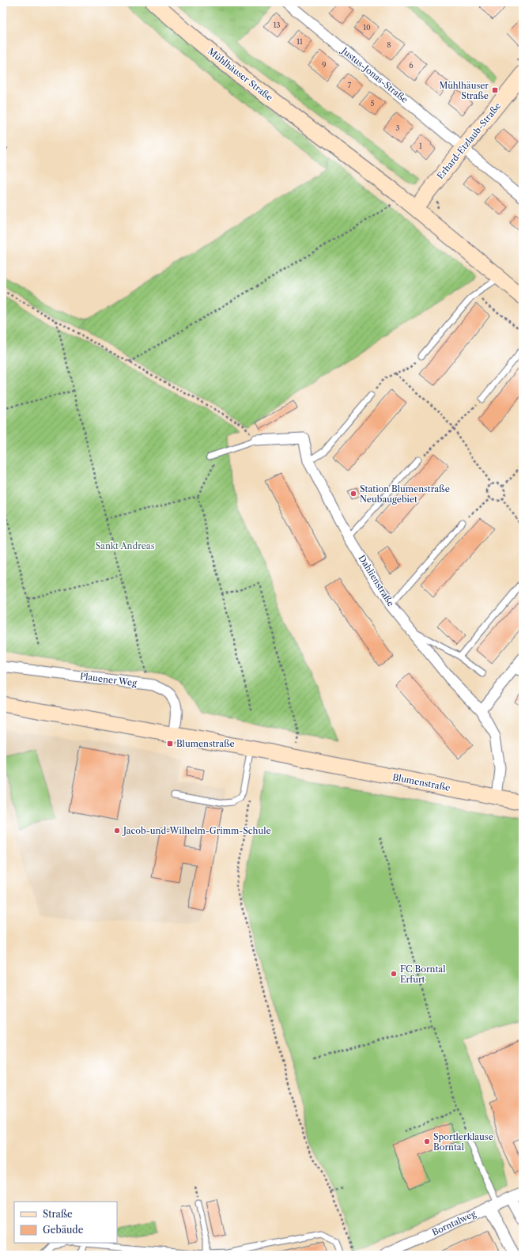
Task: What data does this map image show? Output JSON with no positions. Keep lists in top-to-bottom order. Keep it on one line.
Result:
{"streets":{"street":["Mühlhäuser Straße","Justus-Jonas-Straße","Erhard-Etzlaub-Straße","Dahlienstraße","Plauener Weg","Blumenstraße","Borntalweg"]},"crossings":[["Mühlhäuser Straße","Erhard-Etzlaub-Straße"],["Justus-Jonas-Straße","Erhard-Etzlaub-Straße"],["Dahlienstraße","Blumenstraße"],["Plauener Weg","Blumenstraße"]],"parks":["Sankt Andreas"],"places":{"transit":["Mühlhäuser Straße","Blumenstraße"],"other":["Station Blumenstraße Neubaugebiet","Jacob-und-Wilhelm-Grimm-Schule","FC Borntal Erfurt","Sportlerklause Borntal"]},"house_numbers":["13","10","11","8","9","6","7","5","3","1"],"legend":["Straße","Gebäude"]}
